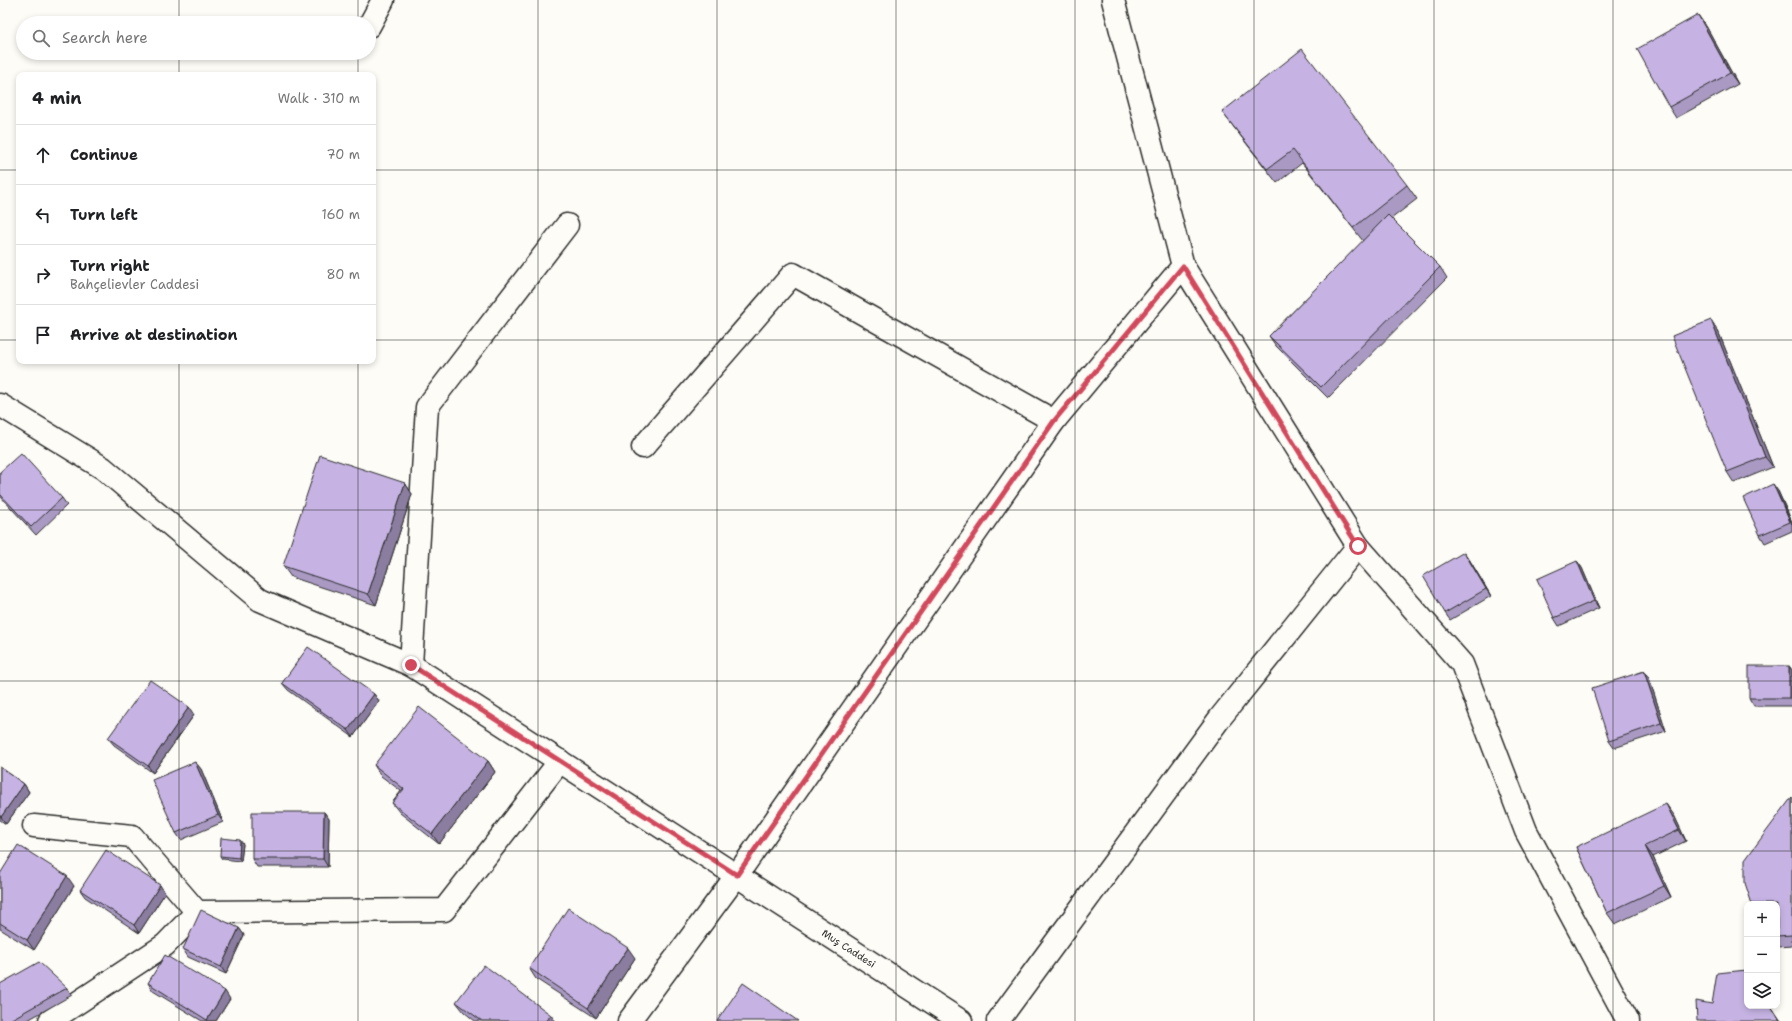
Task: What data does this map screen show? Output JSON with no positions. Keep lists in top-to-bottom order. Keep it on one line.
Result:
{"streets":{"main road":["Muş Caddesi"]},"page":{"search":"Search here","heading":["4 min","Walk · 310 m"],"list":[["Continue","70 m"],["Turn left","160 m"],["Turn right","Bahçelievler Caddesi","80 m"],"Arrive at destination"],"map_buttons":["+","−"]}}
